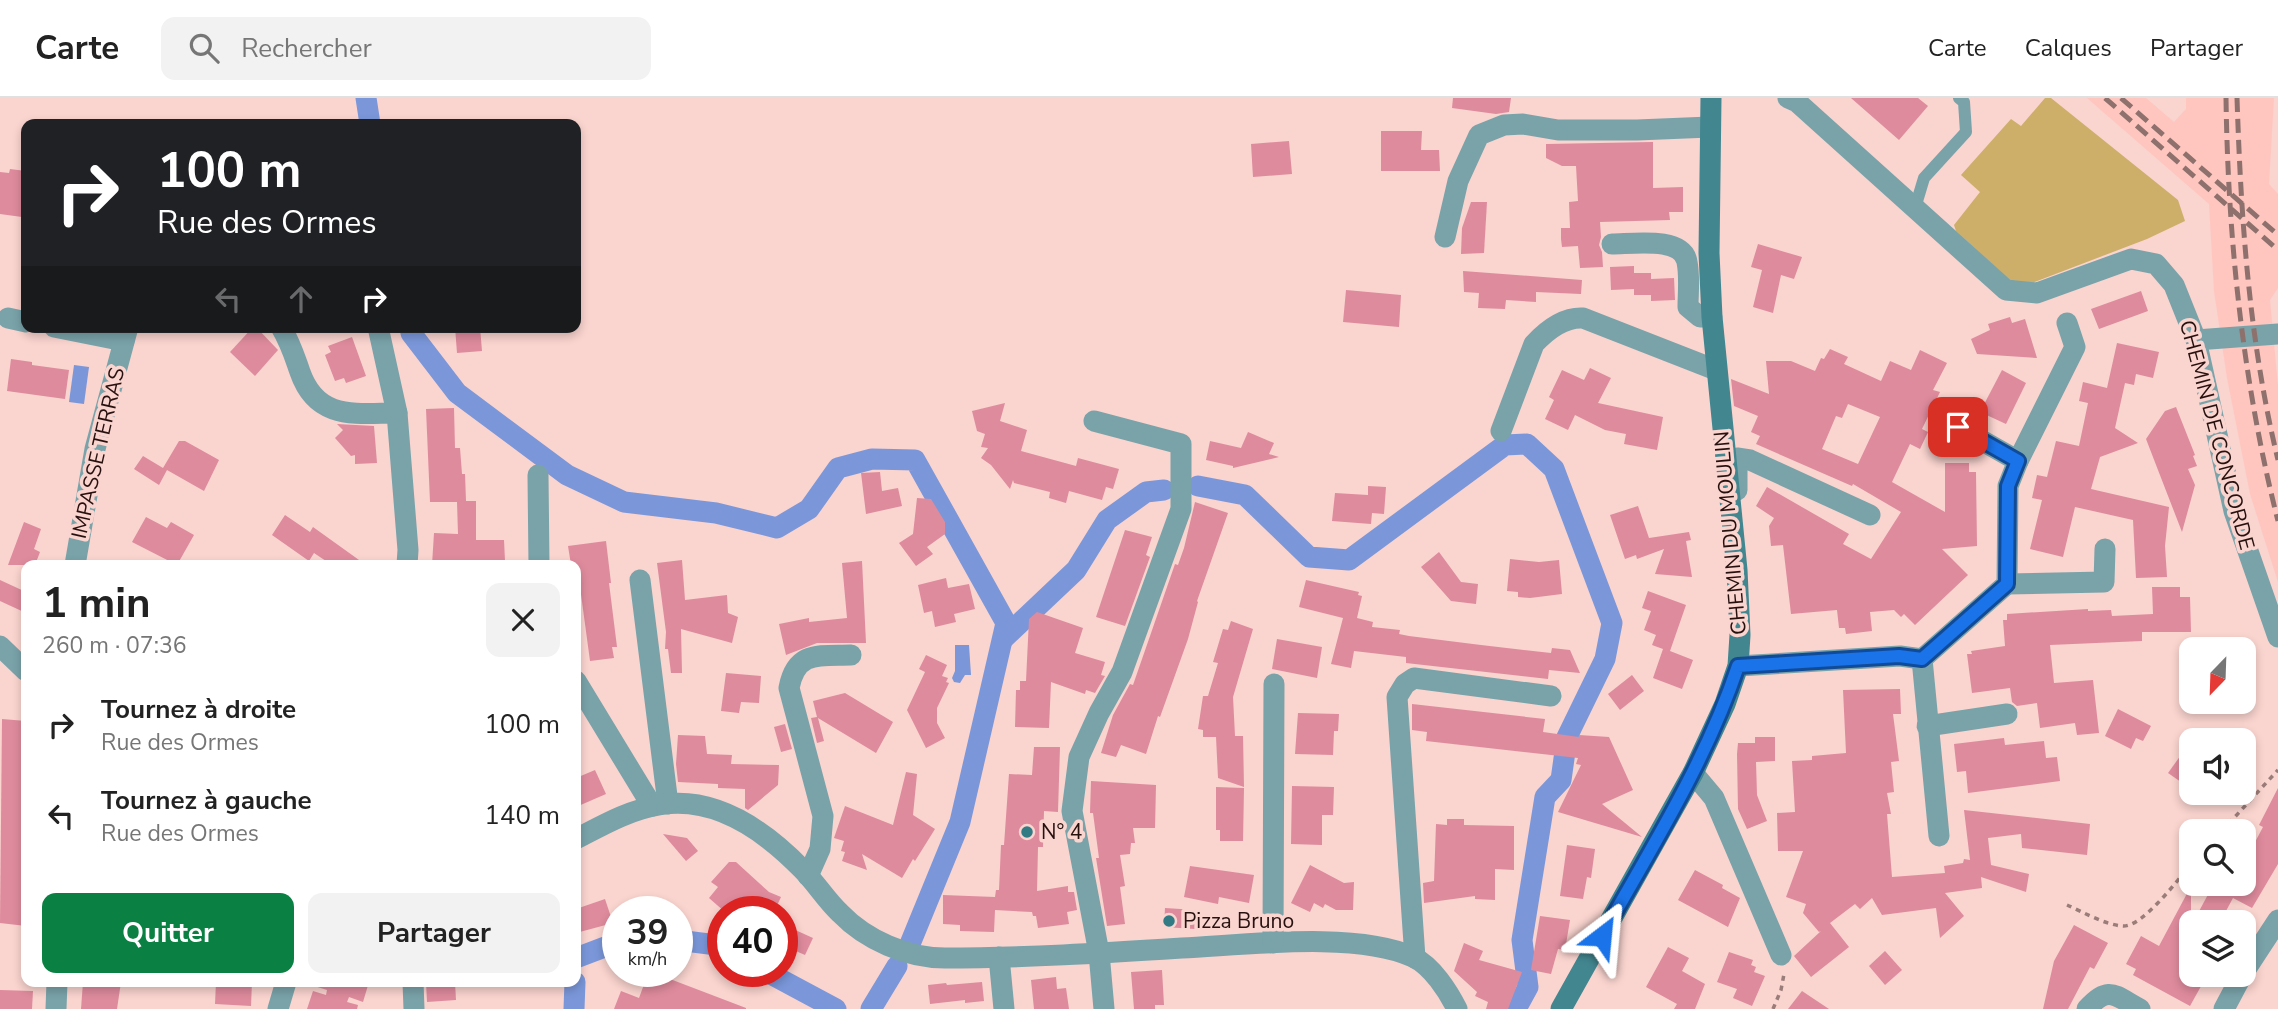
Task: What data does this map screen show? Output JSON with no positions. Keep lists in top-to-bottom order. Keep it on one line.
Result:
{"streets":{"street":["CHEMIN DE CONCORDE","IMPASSE TERRAS","CHEMIN DU MOULIN"]},"places":["N° 4","Pizza Bruno"],"north":"bottom left","page":{"header":"Carte","search":"Rechercher","nav":["Carte","Calques","Partager"],"turn":["100 m","Rue des Ormes"],"heading":["1 min","260 m · 07:36"],"list":[{"name":"Tournez à droite","note":"Rue des Ormes","value":"100 m"},{"name":"Tournez à gauche","note":"Rue des Ormes","value":"140 m"}],"buttons":["Quitter","Partager"],"speed":"39 km/h","limit":"40"}}
